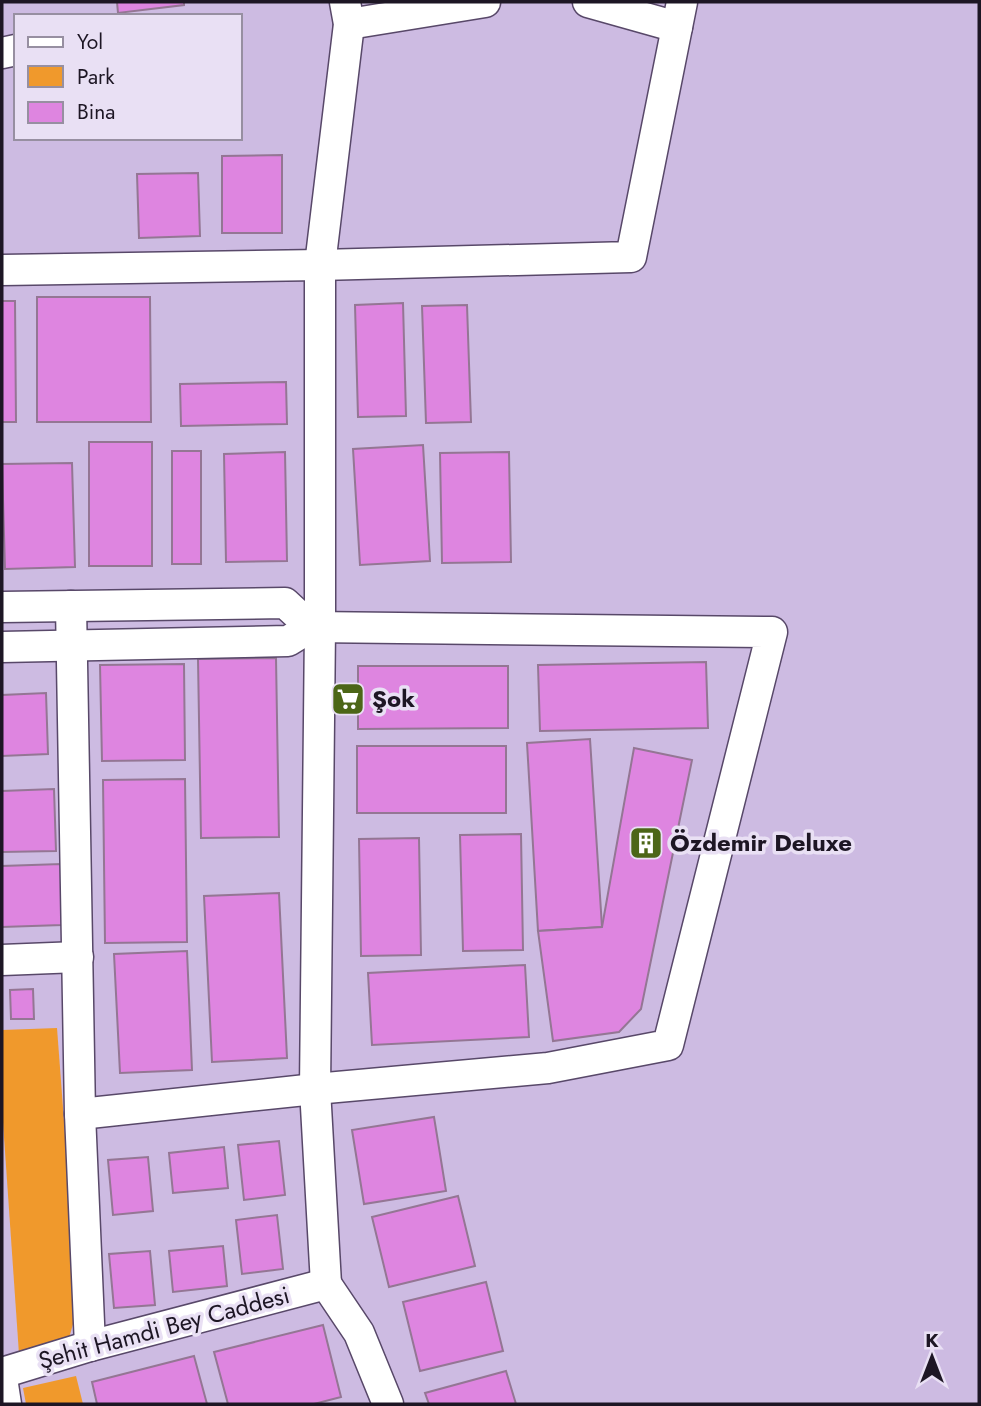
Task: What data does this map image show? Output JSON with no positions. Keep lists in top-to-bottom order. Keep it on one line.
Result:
{"streets":{"street":["Şehit Hamdi Bey Caddesi"]},"places":{"supermarket":["Şok"],"building":["Özdemir Deluxe"]},"legend":["Yol","Park","Bina"],"north":"top"}
